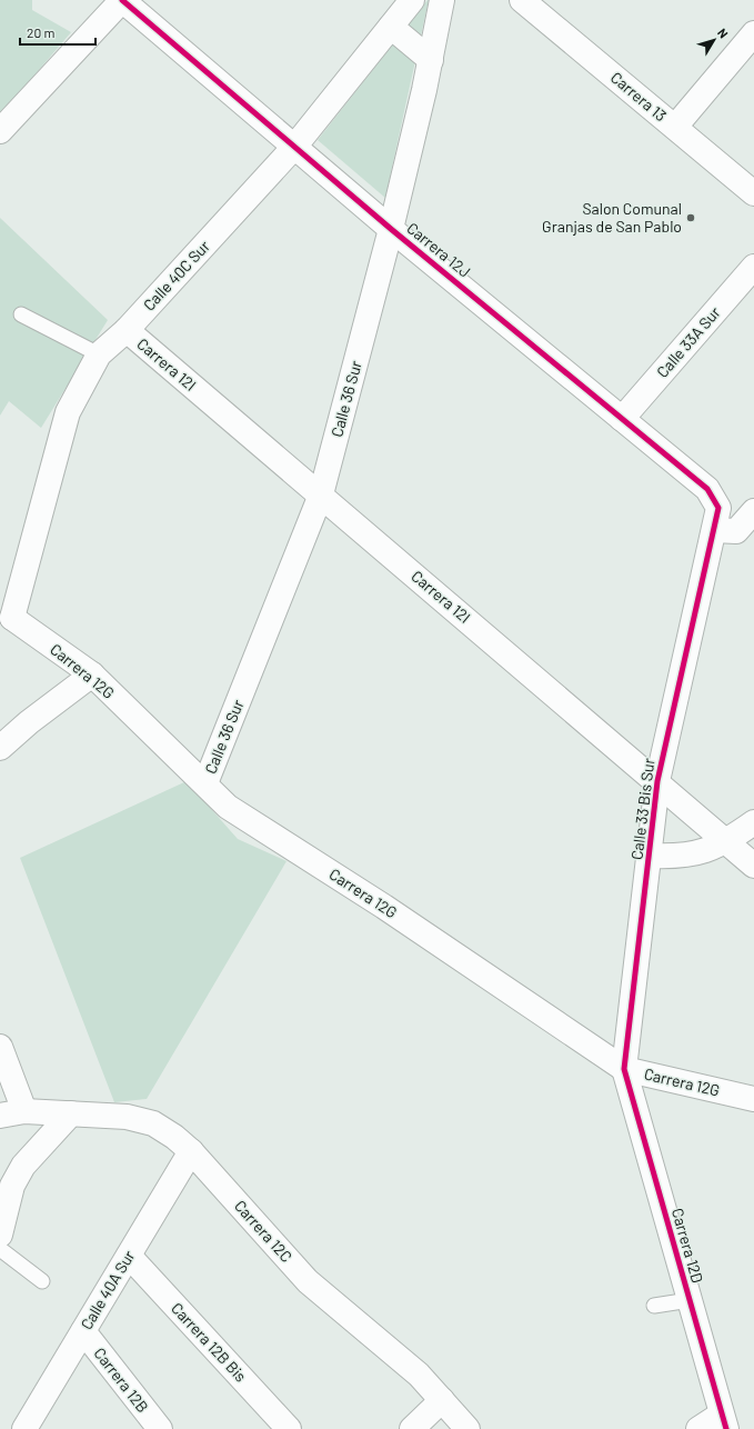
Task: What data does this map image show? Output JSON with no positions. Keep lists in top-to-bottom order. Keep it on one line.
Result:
{"streets":{"street":["Carrera 13","Carrera 12J","Calle 40C Sur","Calle 33A Sur","Carrera 12I","Calle 36 Sur","Carrera 12G","Calle 33 Bis Sur","Carrera 12C","Carrera 12D","Calle 40A Sur","Carrera 12B Bis","Carrera 12B"]},"crossings":[["Carrera 12J","Calle 40C Sur"],["Carrera 12J","Calle 33A Sur"],["Carrera 12J","Calle 36 Sur"],["Carrera 12J","Calle 33 Bis Sur"],["Calle 40C Sur","Carrera 12I"],["Calle 40C Sur","Carrera 12G"],["Carrera 12I","Calle 36 Sur"],["Carrera 12I","Calle 33 Bis Sur"],["Calle 36 Sur","Carrera 12G"],["Carrera 12G","Calle 33 Bis Sur"],["Carrera 12G","Carrera 12D"],["Calle 33 Bis Sur","Carrera 12D"],["Carrera 12C","Calle 40A Sur"],["Calle 40A Sur","Carrera 12B Bis"],["Calle 40A Sur","Carrera 12B"]],"places":["Salon Comunal Granjas de San Pablo"],"scale_bar":"20 m","north":"top right"}
